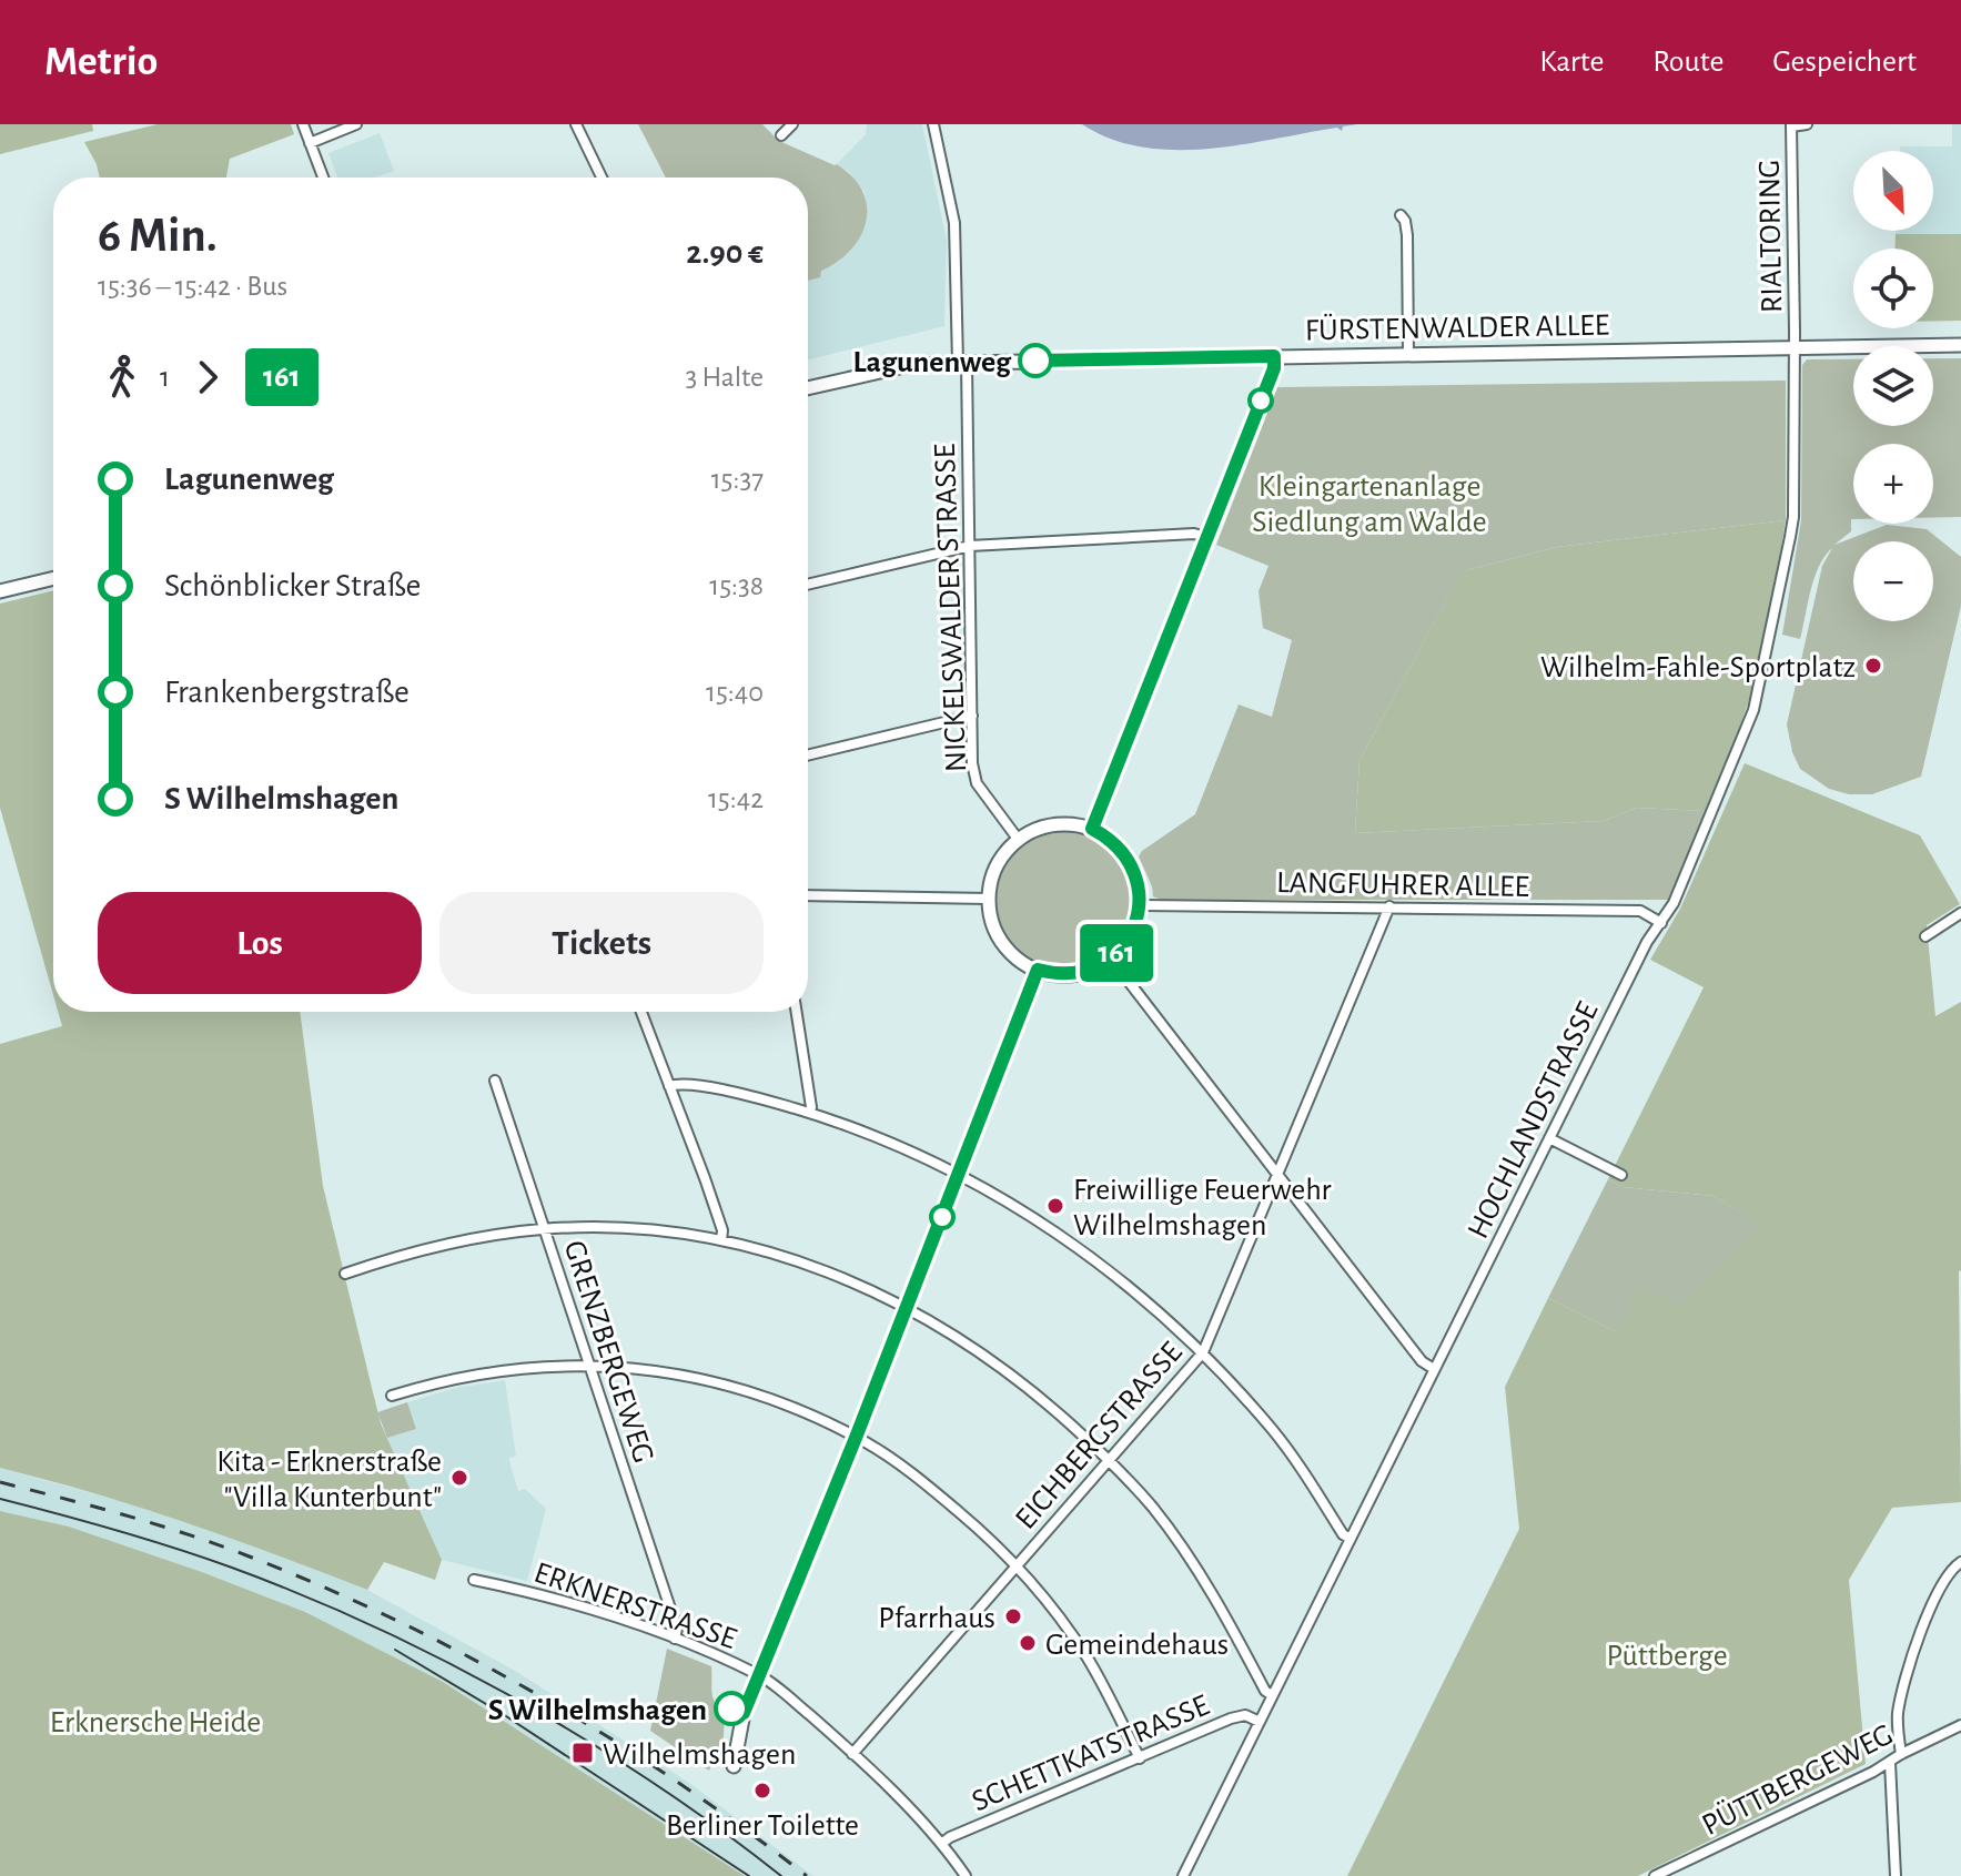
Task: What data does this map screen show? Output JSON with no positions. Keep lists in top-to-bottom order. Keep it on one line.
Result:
{"streets":{"street":["RIALTORING","FÜRSTENWALDER ALLEE","NICKELSWALDER STRASSE","LANGFUHRER ALLEE","HOCHLANDSTRASSE","GRENZBERGEWEG","EICHBERGSTRASSE","ERKNERSTRASSE","SCHETTKATSTRASSE","PÜTTBERGEWEG"]},"crossings":[["RIALTORING","FÜRSTENWALDER ALLEE"],["RIALTORING","HOCHLANDSTRASSE"],["FÜRSTENWALDER ALLEE","NICKELSWALDER STRASSE"],["FÜRSTENWALDER ALLEE","HOCHLANDSTRASSE"],["NICKELSWALDER STRASSE","LANGFUHRER ALLEE"],["LANGFUHRER ALLEE","HOCHLANDSTRASSE"],["LANGFUHRER ALLEE","EICHBERGSTRASSE"],["HOCHLANDSTRASSE","SCHETTKATSTRASSE"],["GRENZBERGEWEG","ERKNERSTRASSE"],["EICHBERGSTRASSE","ERKNERSTRASSE"],["ERKNERSTRASSE","SCHETTKATSTRASSE"]],"parks":["Kleingartenanlage Siedlung am Walde","Püttberge","Erknersche Heide"],"places":{"other":["Lagunenweg","Wilhelm-Fahle-Sportplatz","Freiwillige Feuerwehr Wilhelmshagen","Kita - Erknerstraße \"Villa Kunterbunt\"","Pfarrhaus","Gemeindehaus","S Wilhelmshagen","Berliner Toilette"],"transit":["Wilhelmshagen"]},"lines":["bus line 161"],"north":"bottom right","page":{"header":"Metrio","nav":["Karte","Route","Gespeichert"],"on_map":"161","map_buttons":["+","−"],"heading":["6 Min.","15:36 – 15:42 · Bus","2.90 €"],"legs":["1","161","3 Halte"],"list":[{"name":"Lagunenweg","value":"15:37"},{"name":"Schönblicker Straße","value":"15:38"},{"name":"Frankenbergstraße","value":"15:40"},{"name":"S Wilhelmshagen","value":"15:42"}],"buttons":["Los","Tickets"]}}
